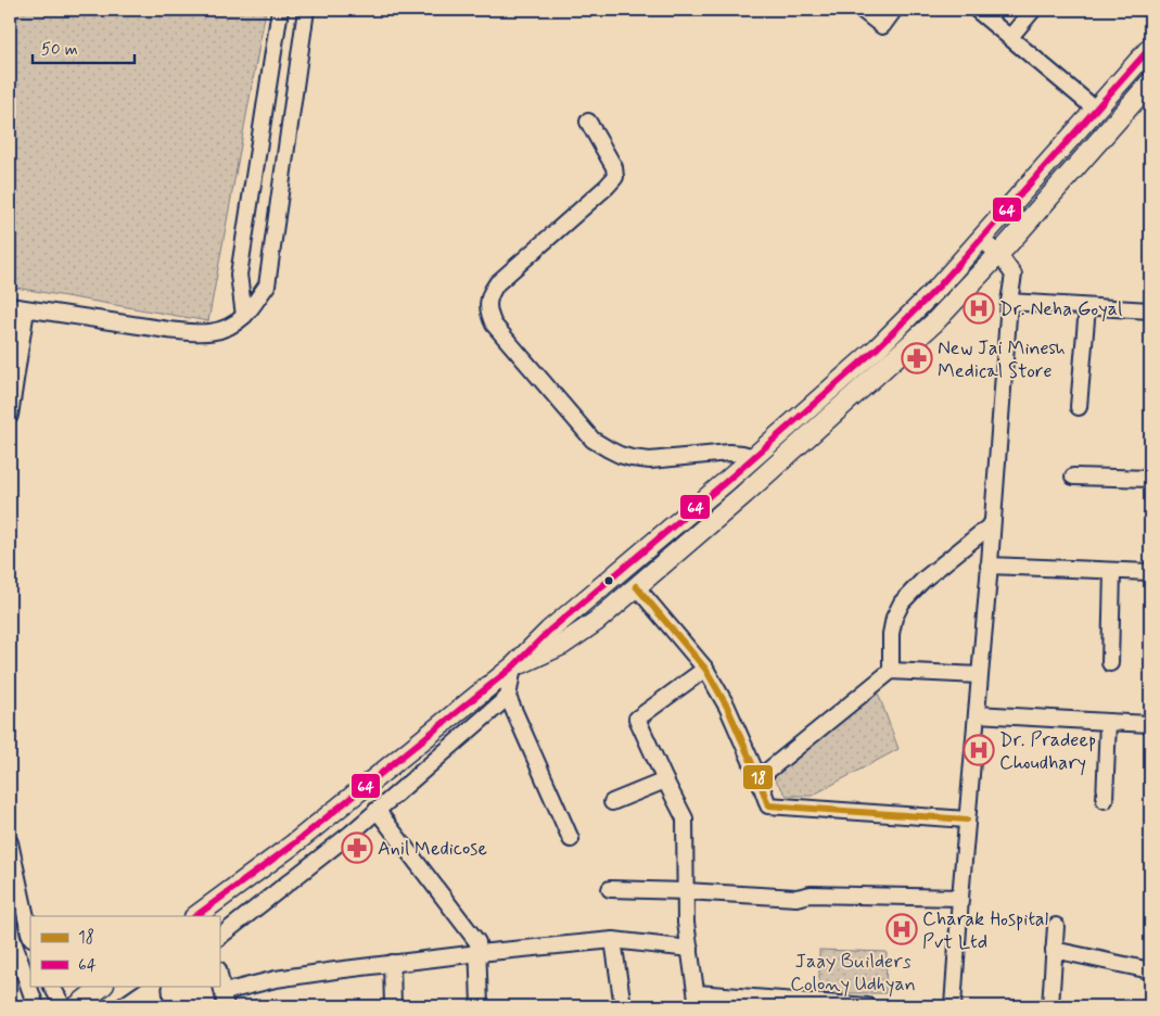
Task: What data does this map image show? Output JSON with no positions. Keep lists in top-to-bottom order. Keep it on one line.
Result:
{"parks":["Jaay Builders Colony Udhyan"],"places":{"hospital":["Dr. Neha Goyal","Dr. Pradeep Choudhary","Charak Hospital Pvt Ltd"],"pharmacy":["New Jai Minesh Medical Store","Anil Medicose"]},"lines":["transit line 64","transit line 18"],"legend":["18","64"],"scale_bar":"50 m"}
